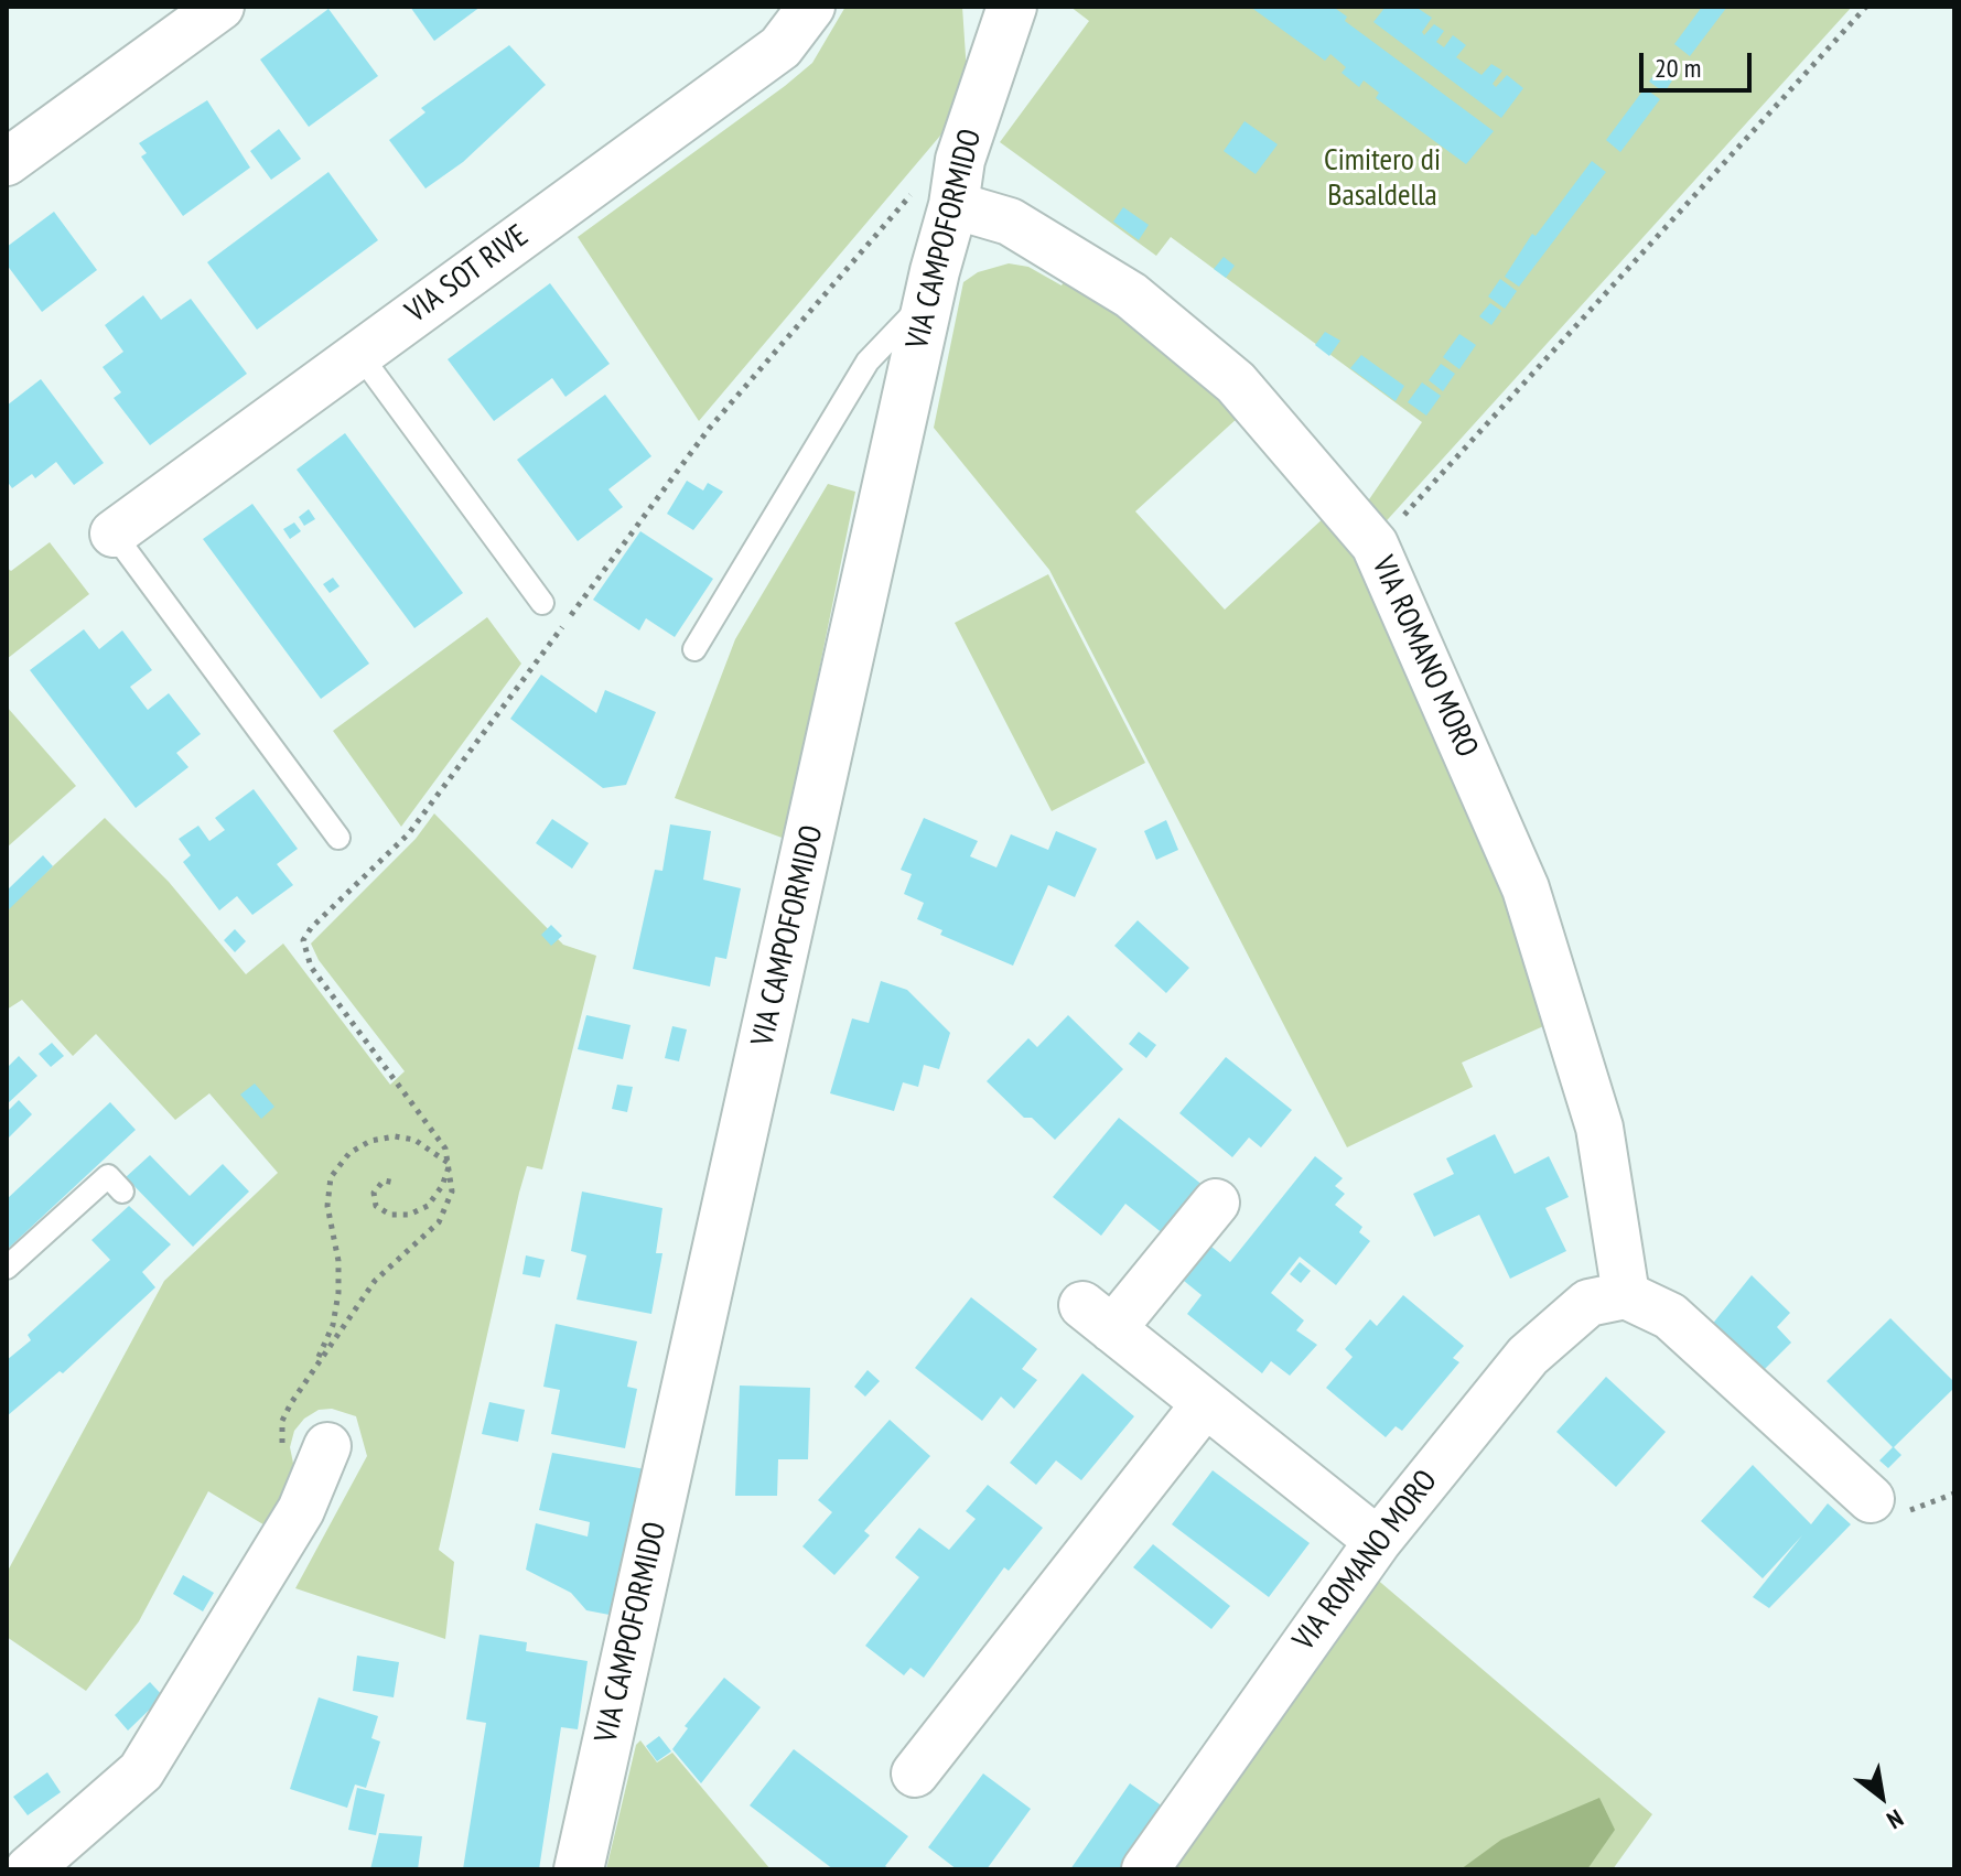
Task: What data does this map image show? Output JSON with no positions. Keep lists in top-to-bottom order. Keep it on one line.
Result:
{"streets":{"main road":["VIA CAMPOFORMIDO"],"street":["VIA SOT RIVE","VIA ROMANO MORO"]},"crossings":[["VIA CAMPOFORMIDO","VIA ROMANO MORO"]],"parks":["Cimitero di Basaldella"],"scale_bar":"20 m","north":"bottom right"}
